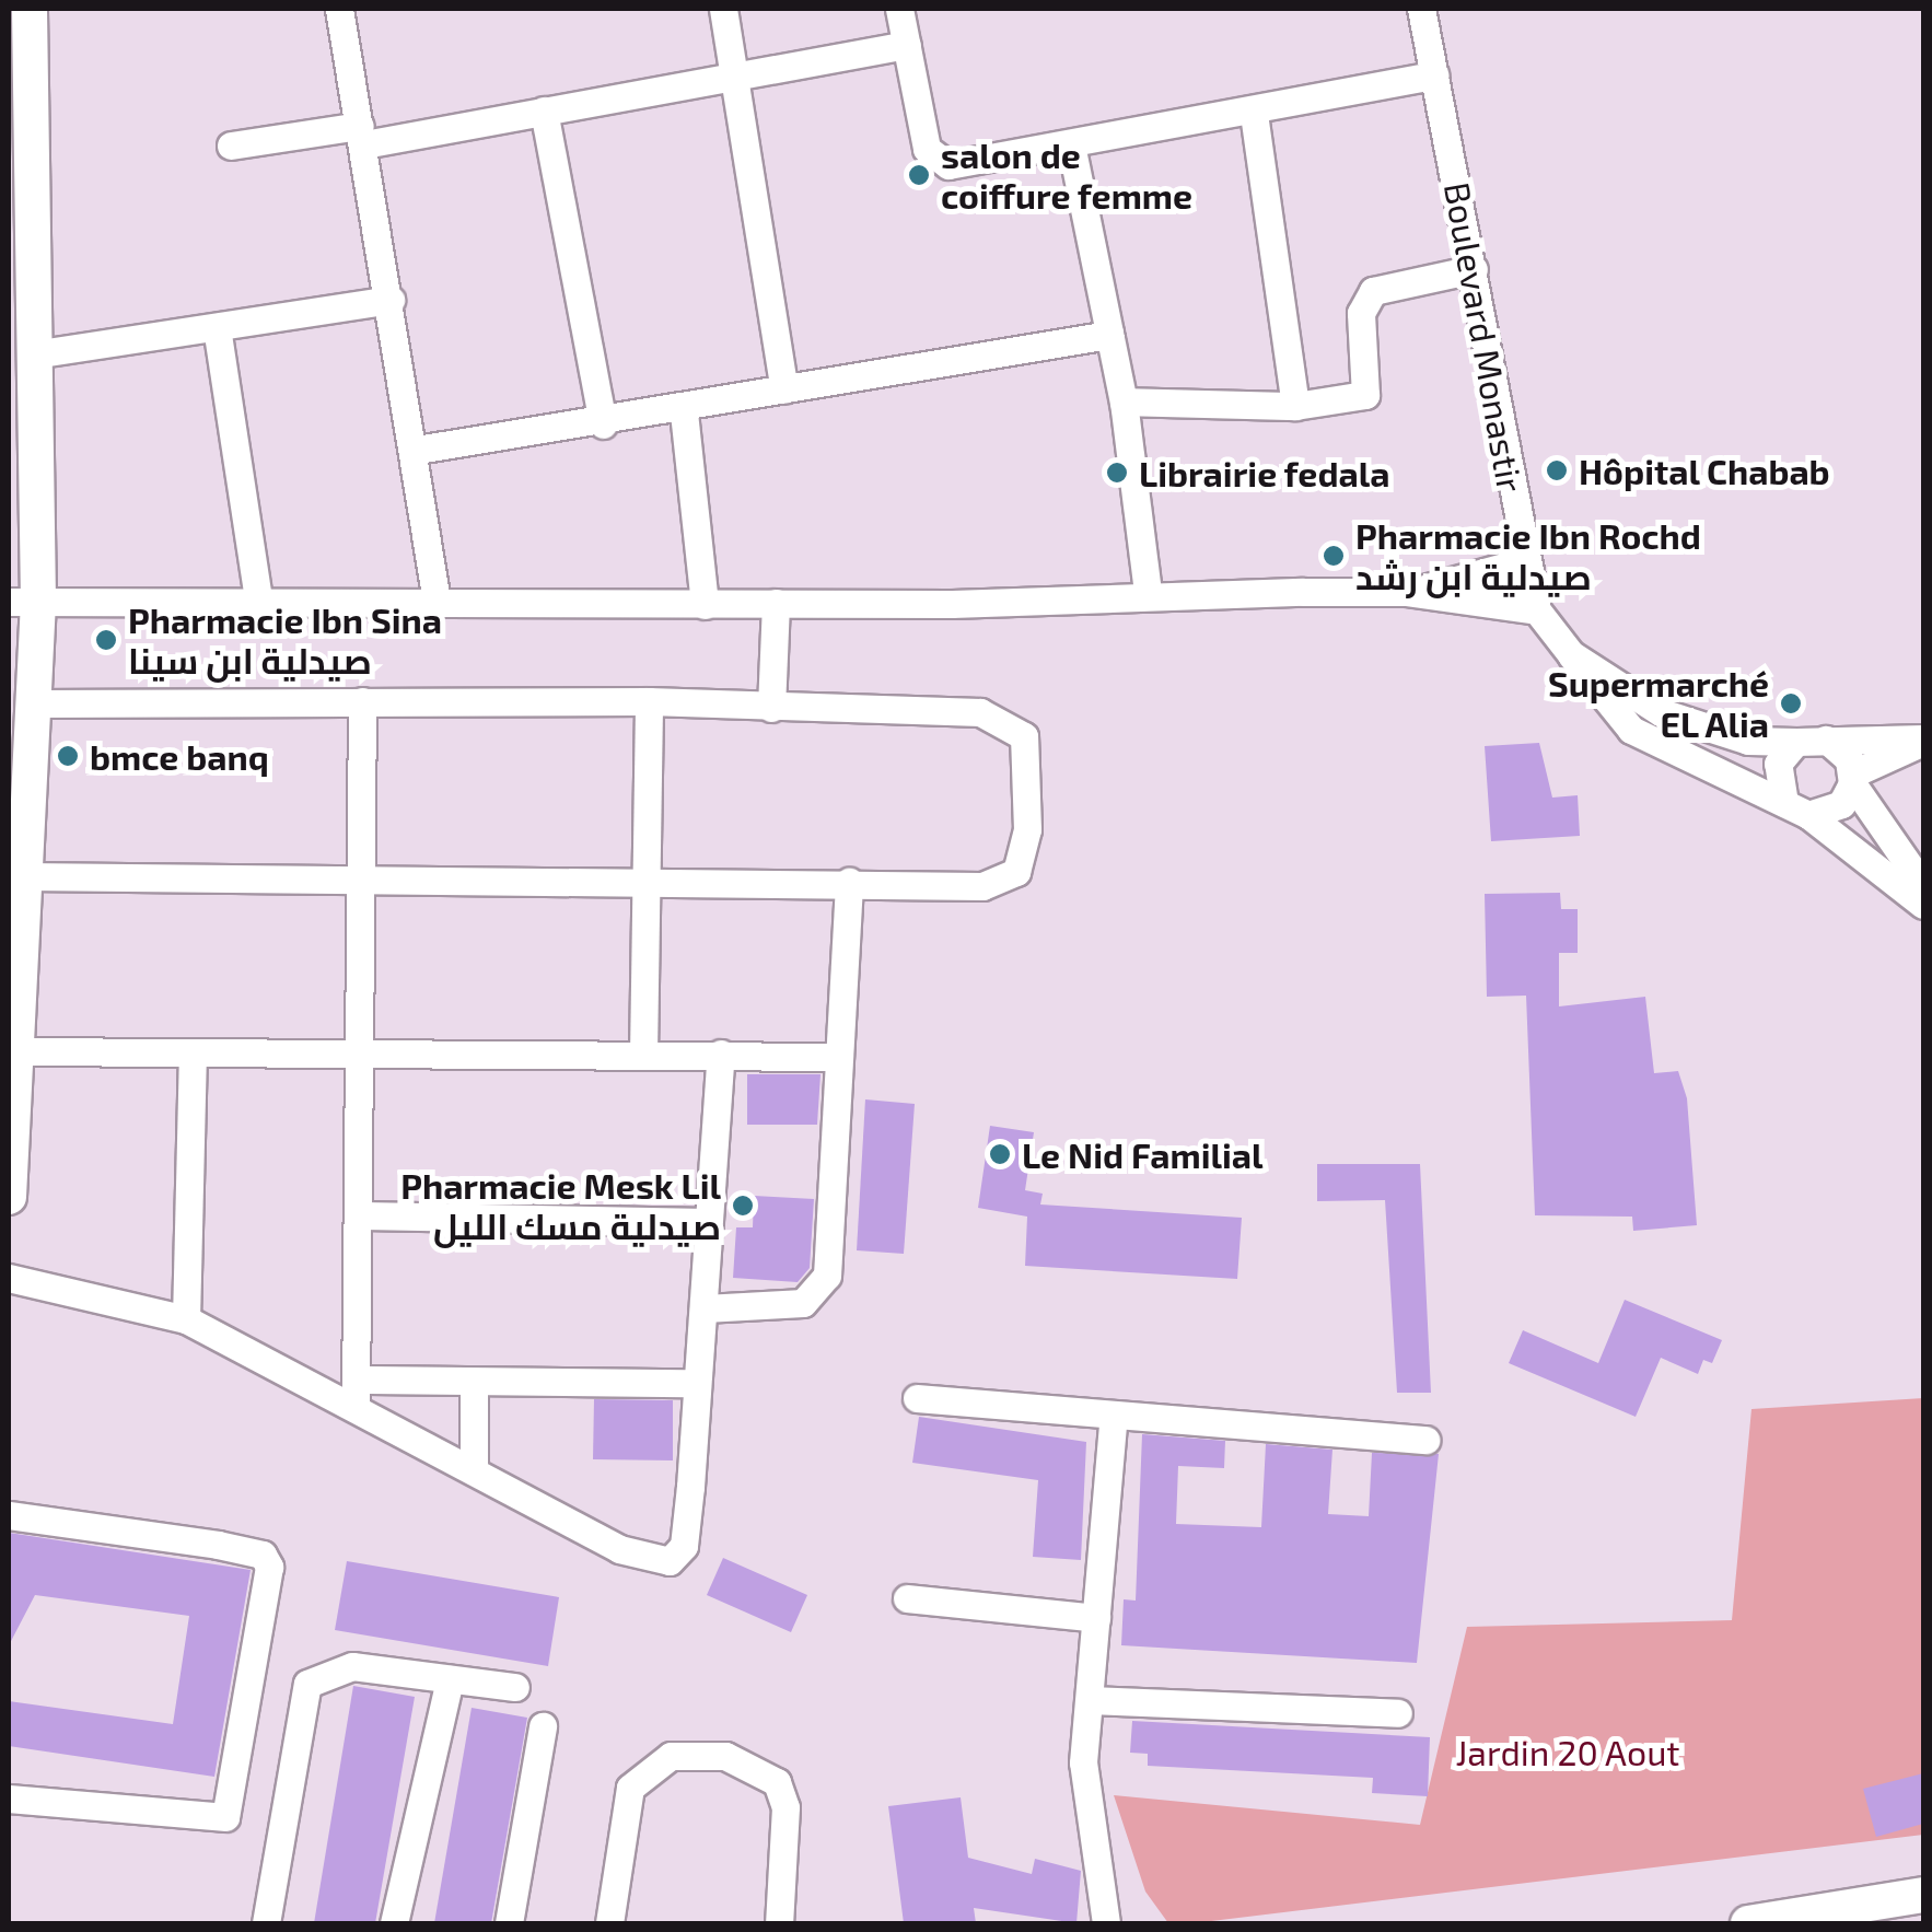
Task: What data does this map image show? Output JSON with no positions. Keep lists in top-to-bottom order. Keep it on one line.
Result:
{"streets":{"street":["Boulevard Monastir"]},"parks":["Jardin 20 Aout"],"places":["salon de coiffure femme","Hôpital Chabab","Librairie fedala","Pharmacie Ibn Rochd صيدلية ابن رشد","Pharmacie Ibn Sina صيدلية ابن سينا","Supermarché EL Alia","bmce banq","Le Nid Familial","Pharmacie Mesk Lil صيدلية مسك الليل"]}
